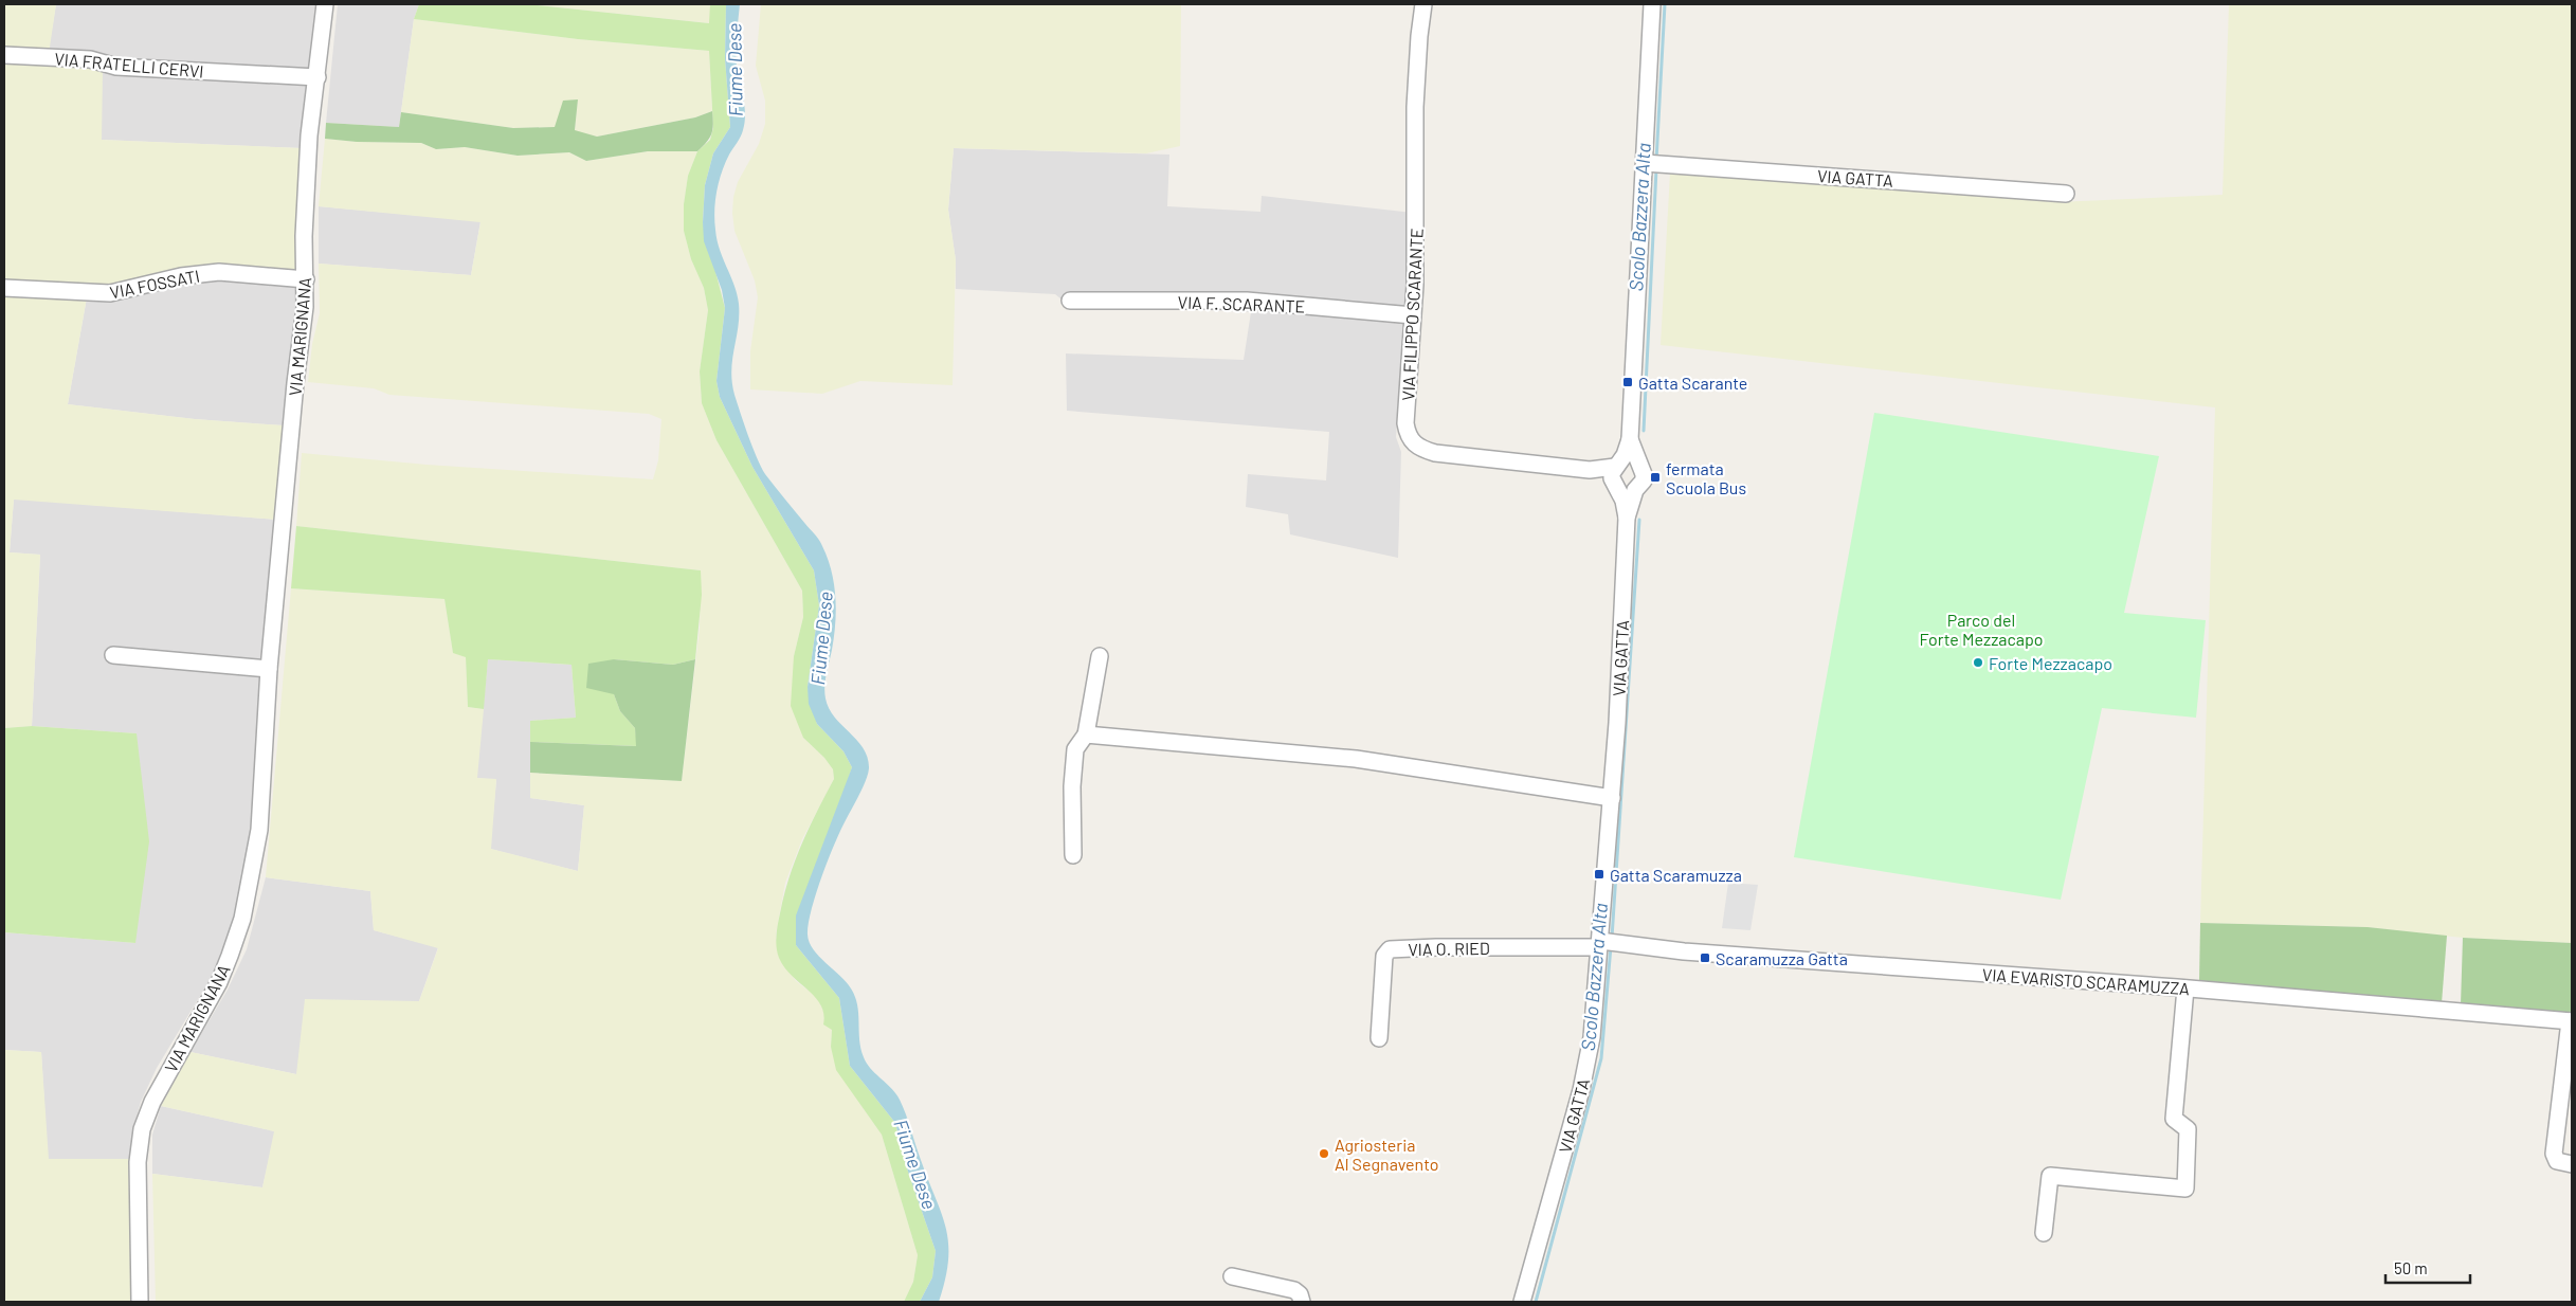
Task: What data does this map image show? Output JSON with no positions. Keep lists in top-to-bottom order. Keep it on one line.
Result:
{"streets":{"street":["VIA FRATELLI CERVI","VIA GATTA","VIA FOSSATI","VIA F. SCARANTE","VIA FILIPPO SCARANTE","VIA MARIGNANA","VIA O. RIED","VIA EVARISTO SCARAMUZZA"]},"crossings":[["VIA FRATELLI CERVI","VIA MARIGNANA"],["VIA GATTA","VIA FILIPPO SCARANTE"],["VIA GATTA","VIA O. RIED"],["VIA GATTA","VIA EVARISTO SCARAMUZZA"],["VIA FOSSATI","VIA MARIGNANA"],["VIA F. SCARANTE","VIA FILIPPO SCARANTE"],["VIA O. RIED","VIA EVARISTO SCARAMUZZA"]],"water":["Fiume Dese","Scolo Bazzera Alta"],"parks":["Parco del Forte Mezzacapo"],"places":{"transit":["Gatta Scarante","fermata Scuola Bus","Gatta Scaramuzza","Scaramuzza Gatta"],"other":["Forte Mezzacapo","Agriosteria Al Segnavento"]},"scale_bar":"50 m"}
